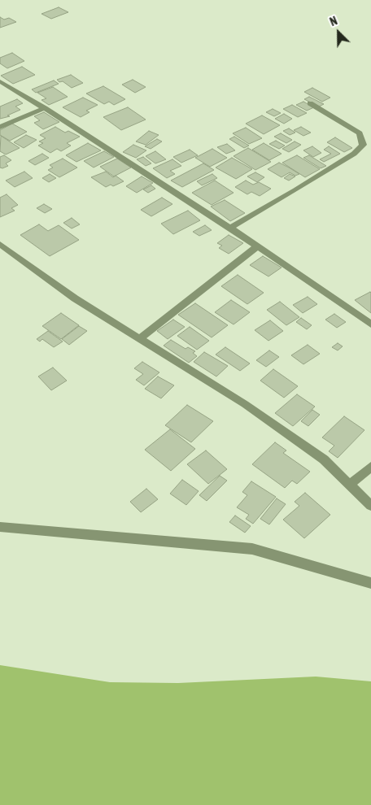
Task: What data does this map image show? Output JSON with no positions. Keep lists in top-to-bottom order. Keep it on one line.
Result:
{"north":"top left"}
